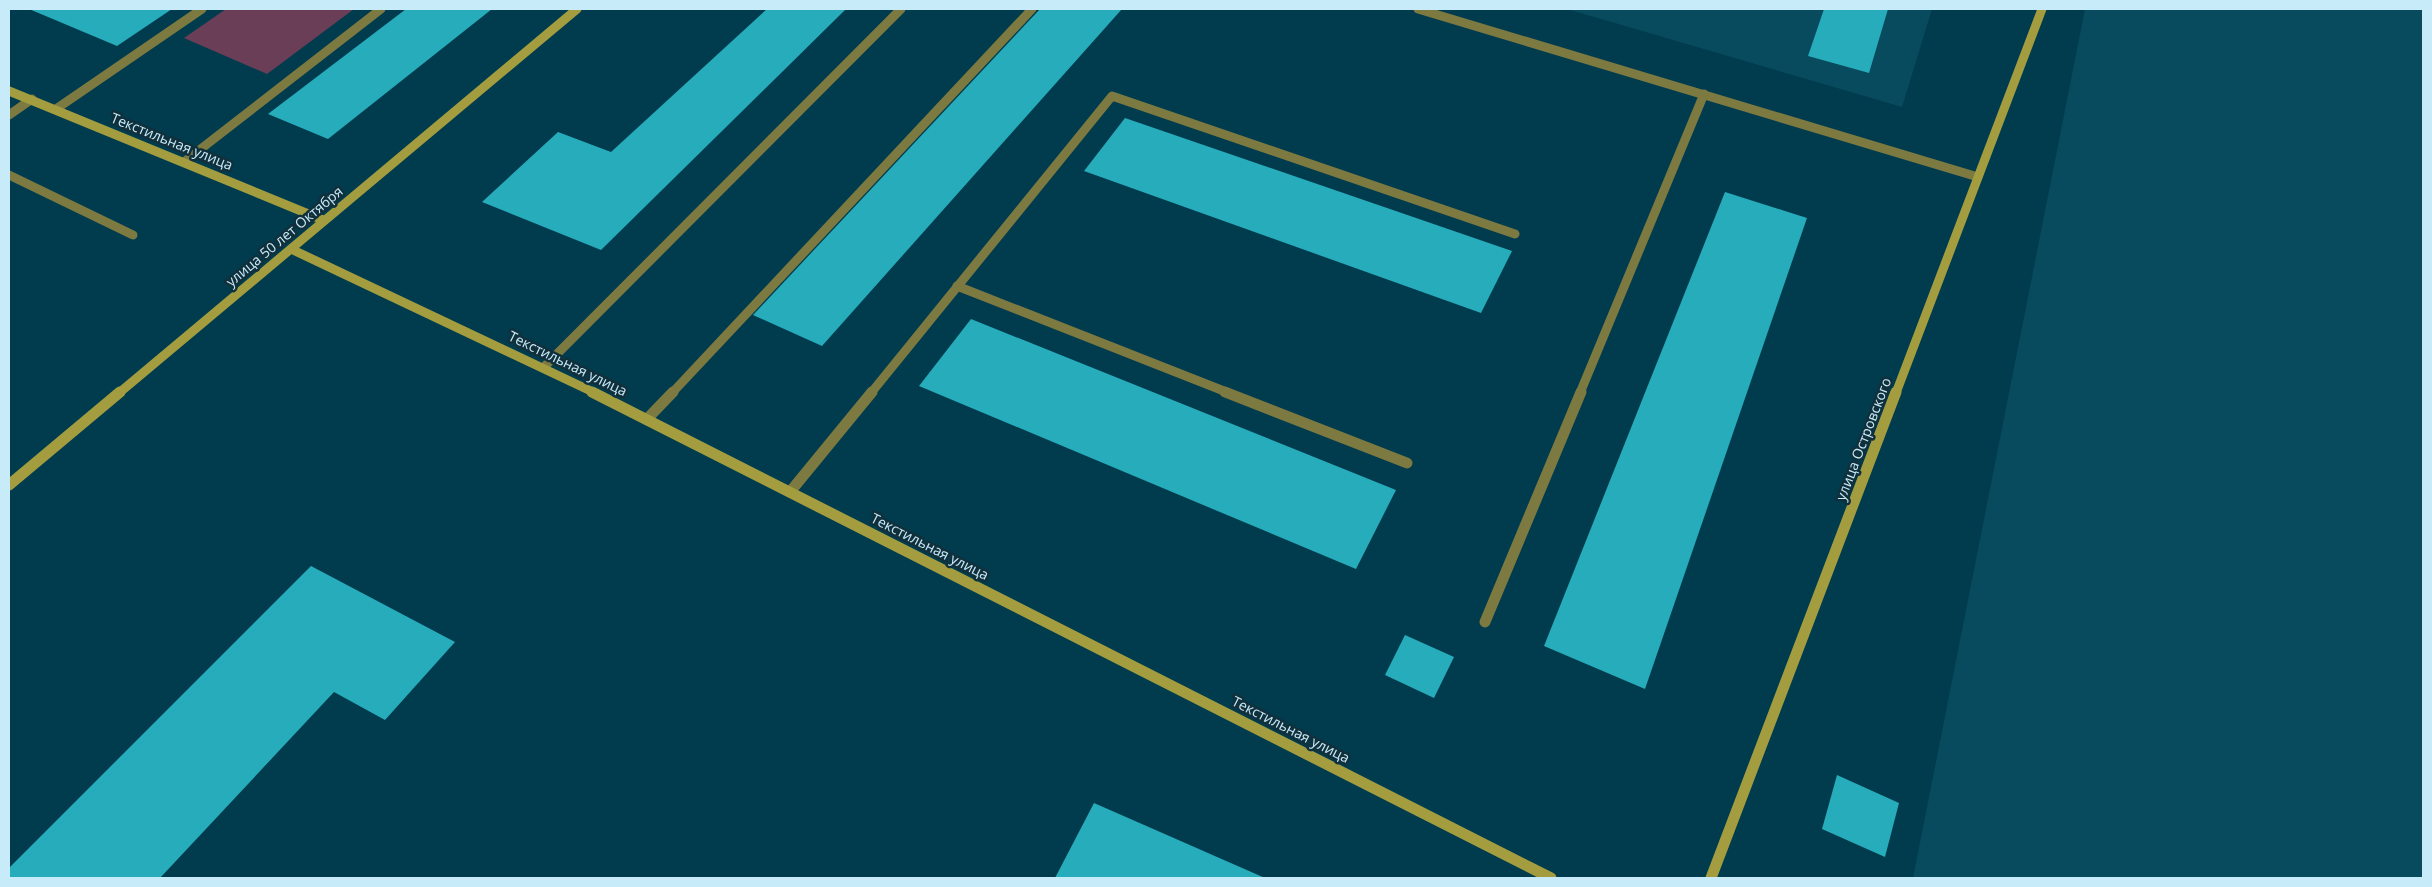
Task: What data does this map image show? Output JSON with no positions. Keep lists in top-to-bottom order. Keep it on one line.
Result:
{"streets":{"street":["Текстильная улица","улица 50 лет Октября","улица Островского"]},"crossings":[["Текстильная улица","улица 50 лет Октября"]]}
